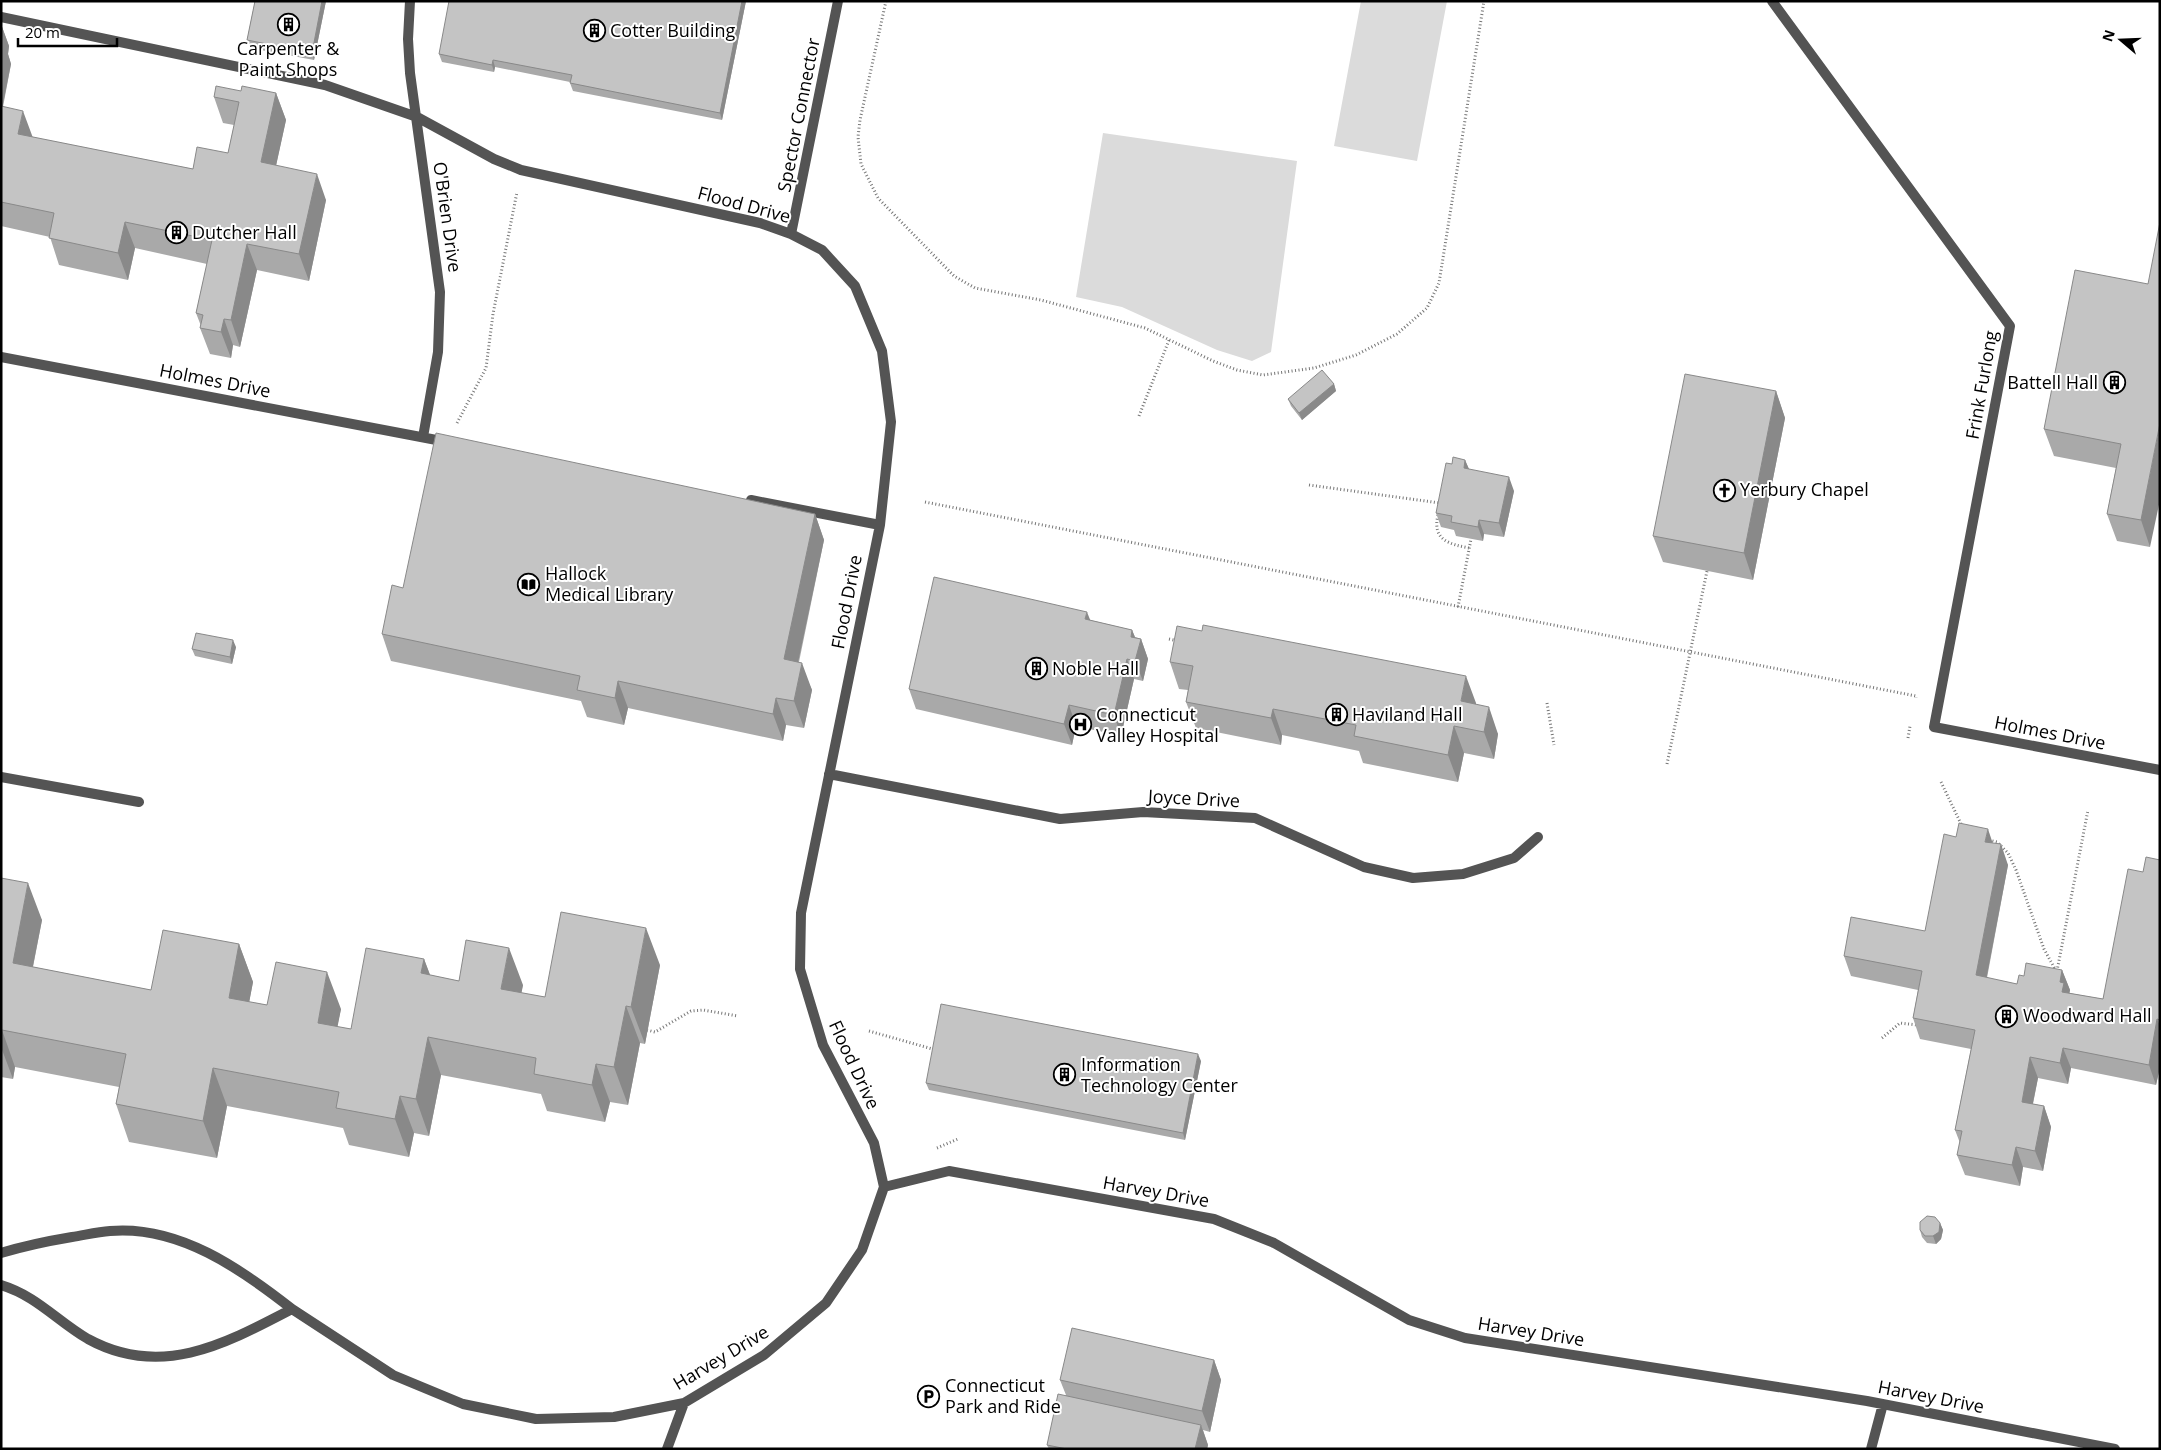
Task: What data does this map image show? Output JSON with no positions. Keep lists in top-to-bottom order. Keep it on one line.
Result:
{"streets":{"street":["Spector Connector","Flood Drive","O'Brien Drive","Holmes Drive","Frink Furlong","Joyce Drive","Harvey Drive"]},"crossings":[["Spector Connector","Flood Drive"],["Flood Drive","O'Brien Drive"],["Flood Drive","Joyce Drive"],["Flood Drive","Harvey Drive"],["O'Brien Drive","Holmes Drive"],["Holmes Drive","Frink Furlong"]],"places":{"building":["Carpenter & Paint Shops","Cotter Building","Dutcher Hall","Battell Hall","Noble Hall","Haviland Hall","Woodward Hall","Information Technology Center"],"church":["Yerbury Chapel"],"library":["Hallock Medical Library"],"hospital":["Connecticut Valley Hospital"],"parking":["Connecticut Park and Ride"]},"scale_bar":"20 m","north":"left"}
